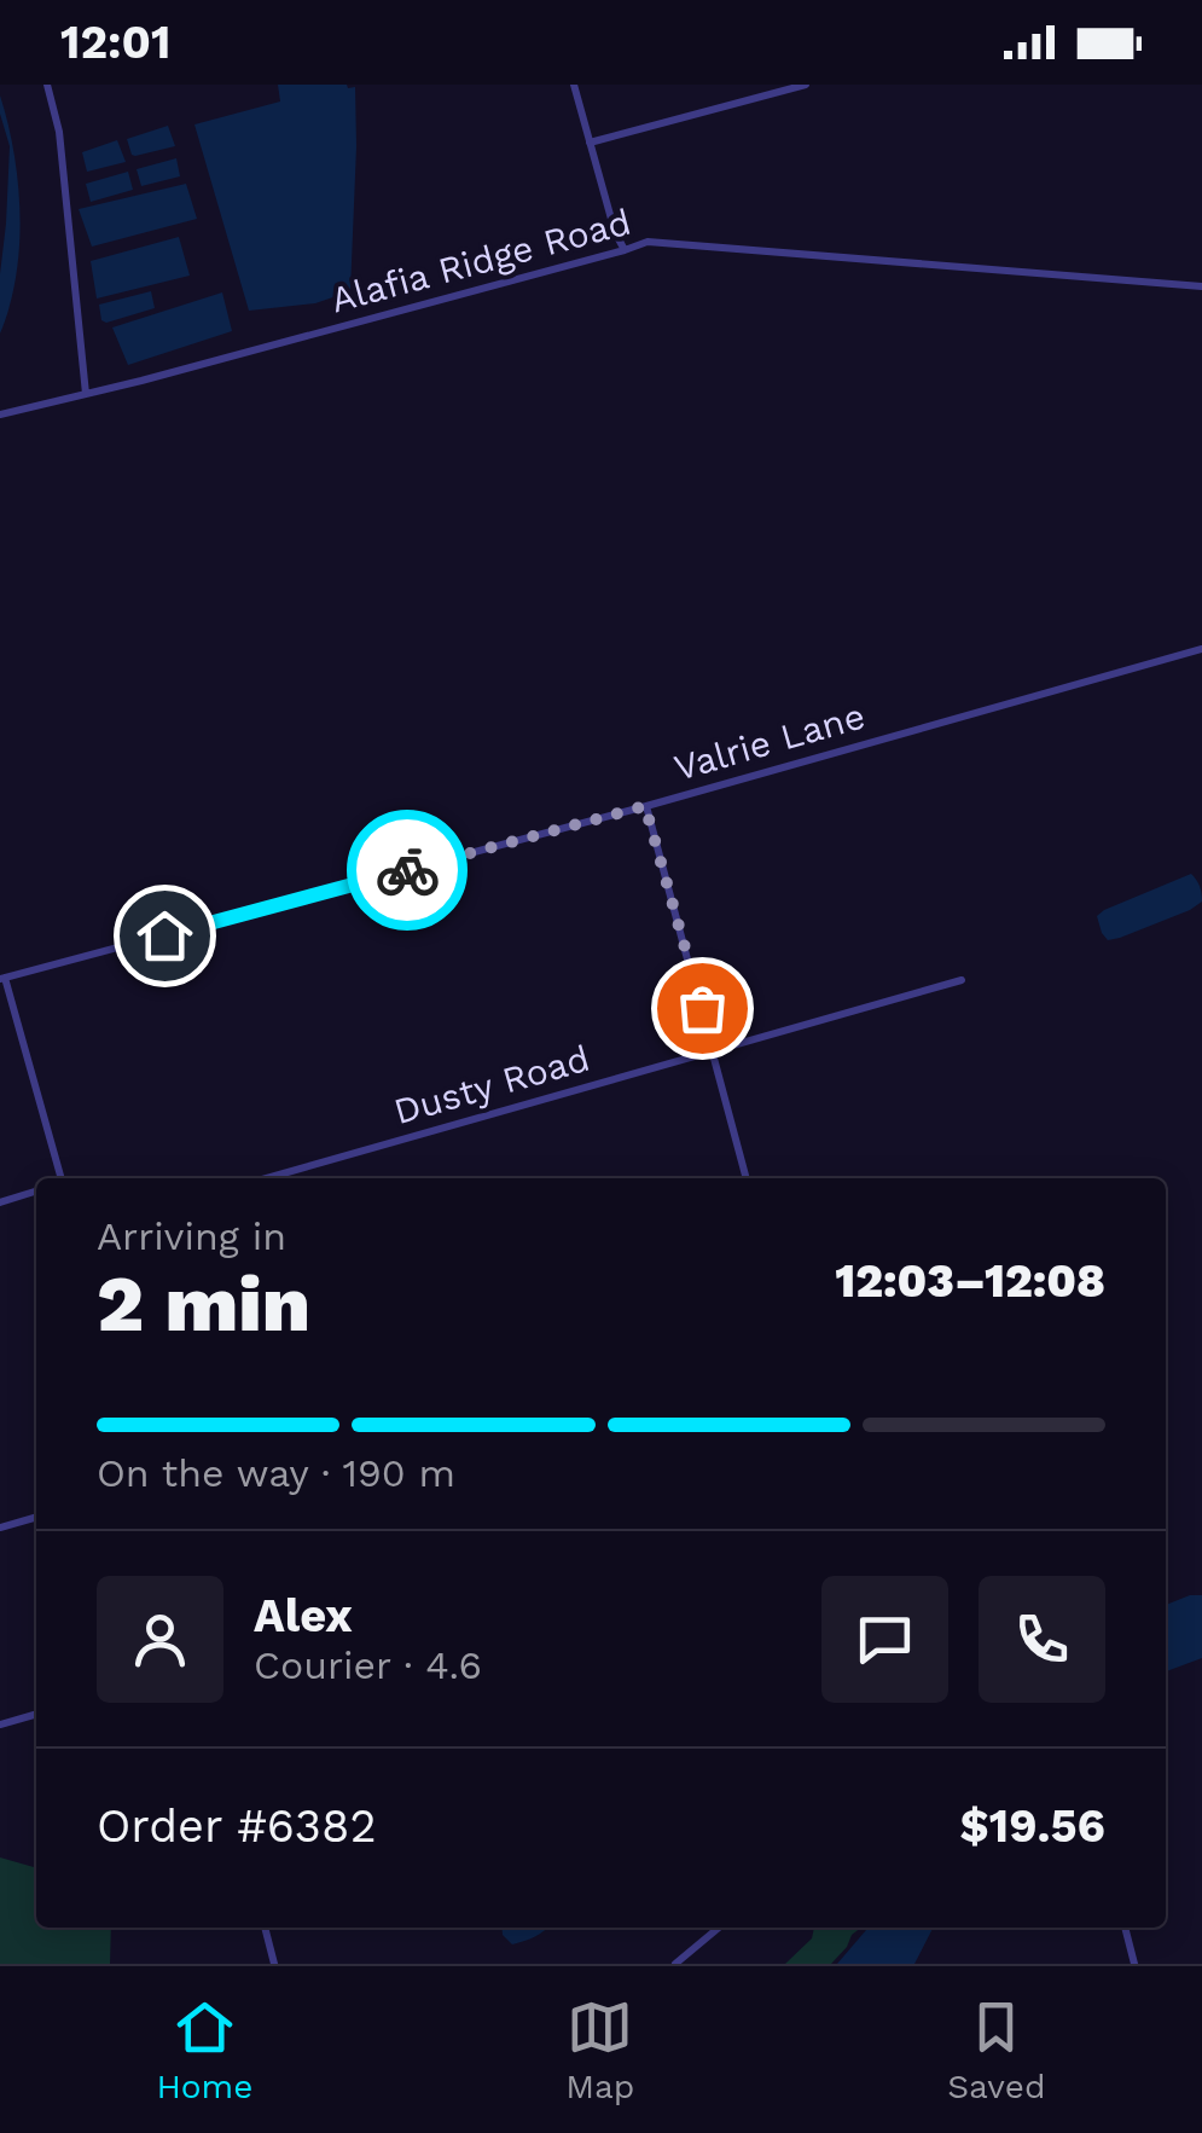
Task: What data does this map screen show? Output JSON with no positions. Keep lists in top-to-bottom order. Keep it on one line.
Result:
{"streets":{"street":["Alafia Ridge Road","Valrie Lane","Dusty Road"]},"page":{"status":"12:01","heading":["2 min","Arriving in","12:03–12:08"],"panel":["Alex","Courier · 4.6","Order #6382","$19.56"],"bar":"On the way · 190 m","tabs":["Home","Map","Saved"]}}
